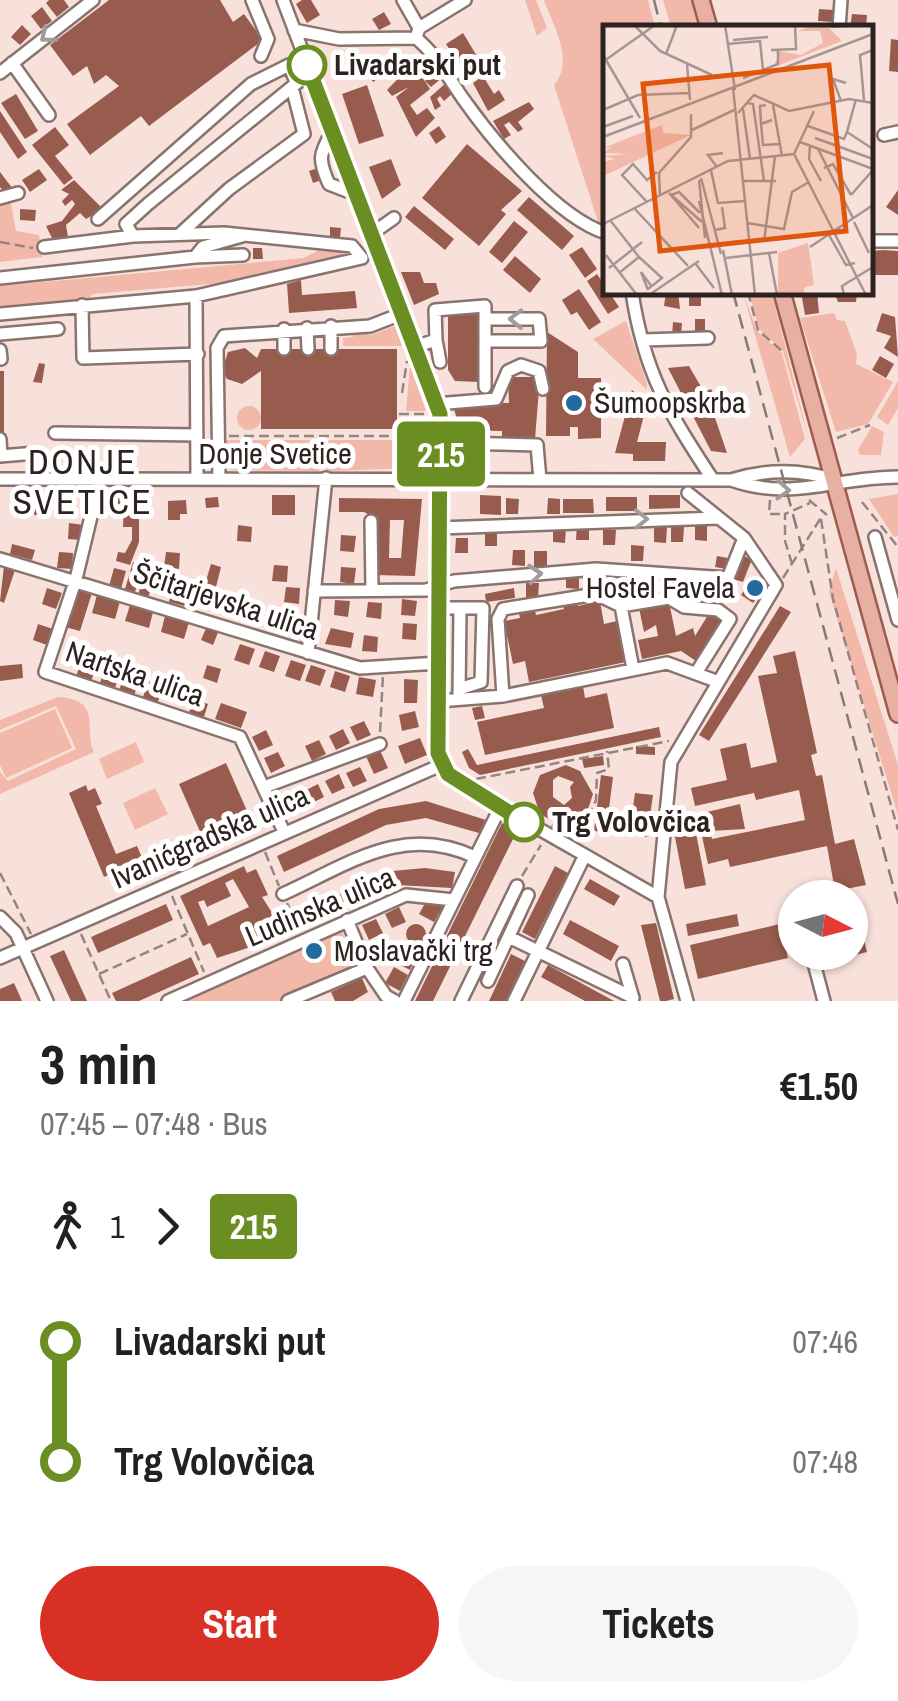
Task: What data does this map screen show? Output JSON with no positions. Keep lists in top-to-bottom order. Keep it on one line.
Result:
{"streets":{"street":["Donje Svetice","Ščitarjevska ulica","Nartska ulica","Ivanićgradska ulica","Ludinska ulica"]},"crossings":[["Donje Svetice","Nartska ulica"],["Ščitarjevska ulica","Nartska ulica"],["Nartska ulica","Ivanićgradska ulica"]],"districts":["DONJE SVETICE"],"places":["Livadarski put","Šumoopskrba","Hostel Favela","Trg Volovčica","Moslavački trg"],"lines":["bus line 215"],"north":"right","page":{"on_map":"215","heading":["3 min","07:45 – 07:48 · Bus","€1.50"],"legs":["1","215"],"list":[{"name":"Livadarski put","value":"07:46"},{"name":"Trg Volovčica","value":"07:48"}],"buttons":["Start","Tickets"]}}
